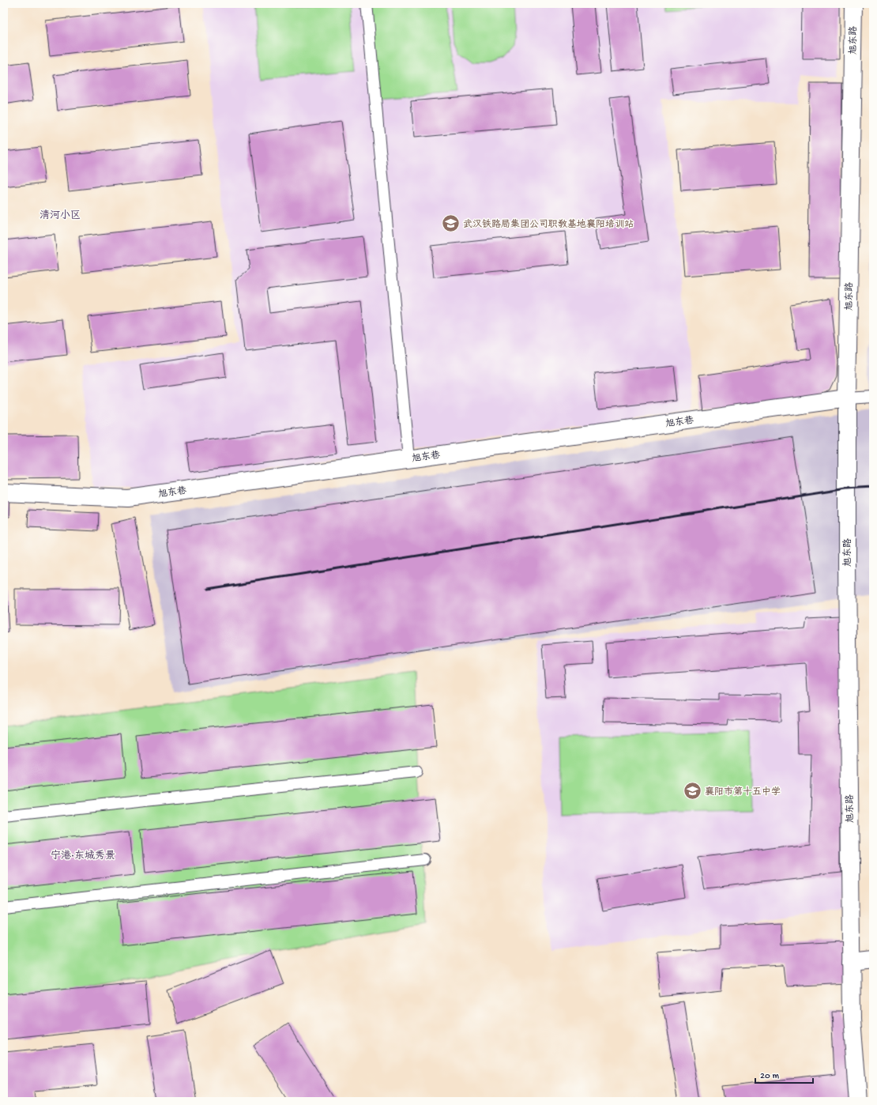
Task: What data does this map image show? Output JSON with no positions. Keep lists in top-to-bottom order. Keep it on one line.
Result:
{"streets":{"street":["旭东路","旭东巷"]},"crossings":[["旭东路","旭东巷"]],"districts":["清河小区","宁港·东城秀景"],"places":{"school or university":["武汉铁路局集团公司职教基地襄阳培训站","襄阳市第十五中学"]},"scale_bar":"20 m"}
